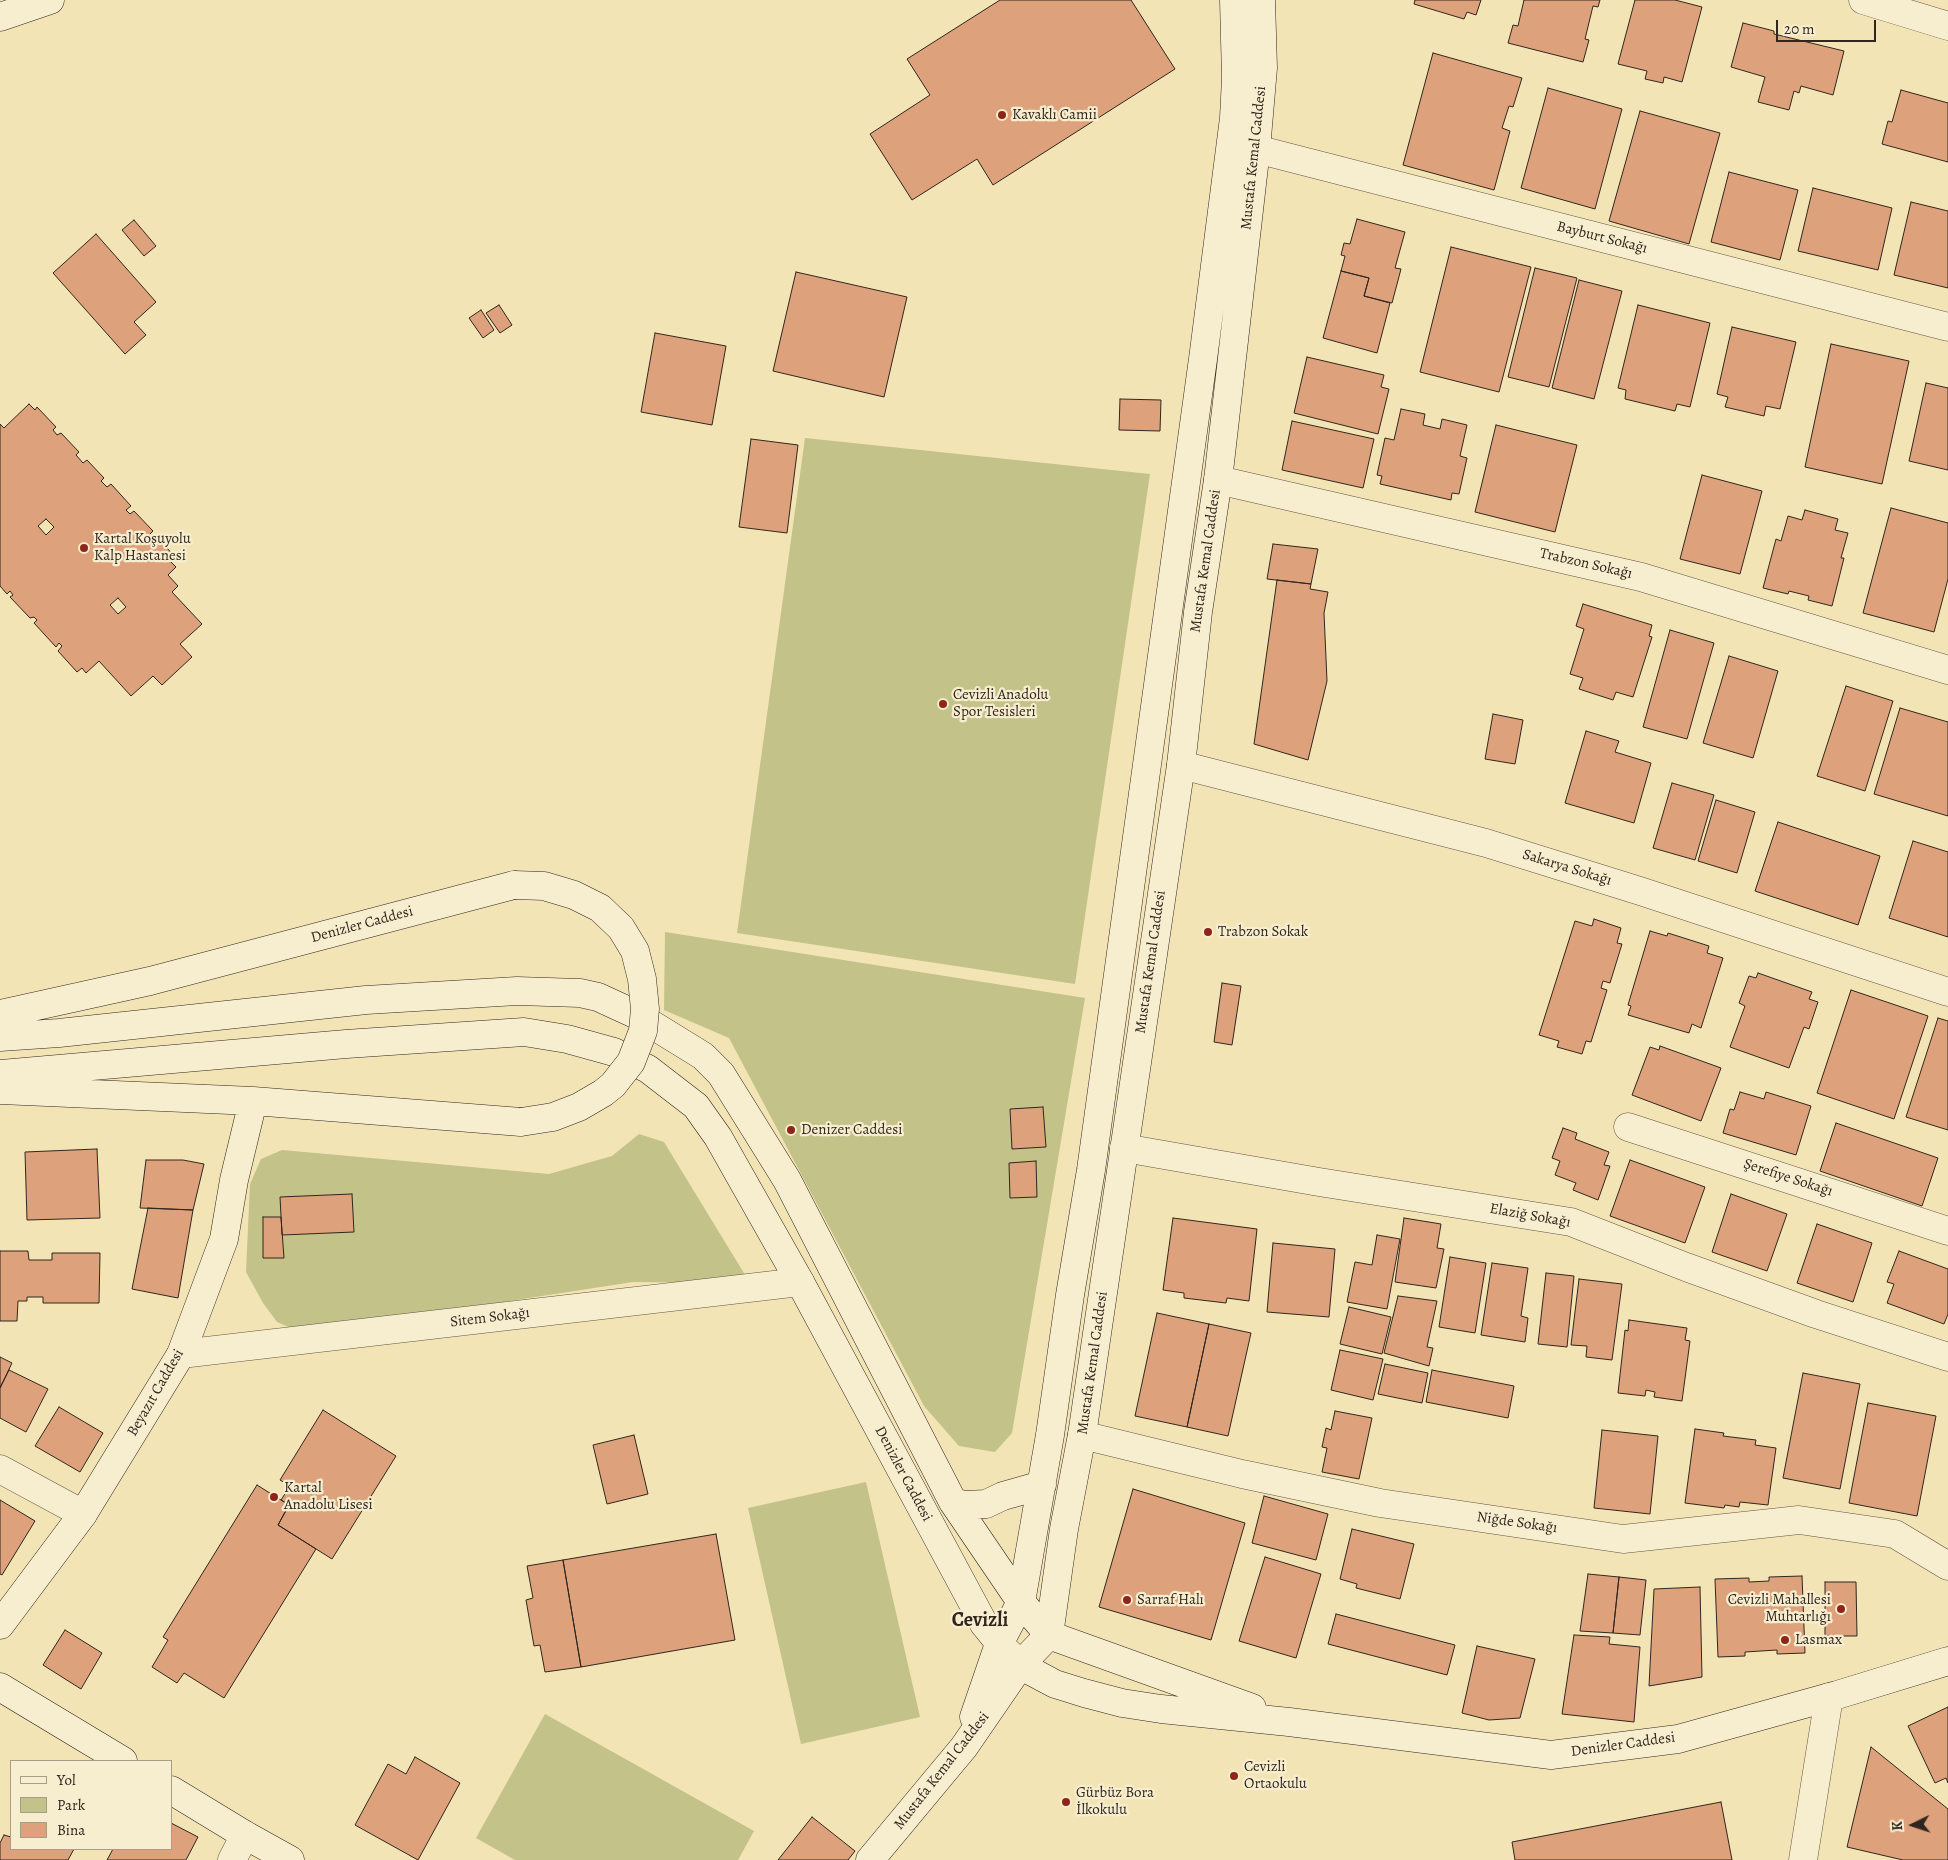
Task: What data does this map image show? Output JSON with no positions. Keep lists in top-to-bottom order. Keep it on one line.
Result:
{"streets":{"street":["Mustafa Kemal Caddesi","Bayburt Sokağı","Trabzon Sokağı","Sakarya Sokağı","Denizler Caddesi","Şerefiye Sokağı","Elaziğ Sokağı","Sitem Sokağı","Beyazıt Caddesi","Niğde Sokağı"]},"crossings":[["Mustafa Kemal Caddesi","Bayburt Sokağı"],["Mustafa Kemal Caddesi","Trabzon Sokağı"],["Mustafa Kemal Caddesi","Sakarya Sokağı"],["Mustafa Kemal Caddesi","Denizler Caddesi"],["Mustafa Kemal Caddesi","Elaziğ Sokağı"],["Mustafa Kemal Caddesi","Niğde Sokağı"],["Denizler Caddesi","Sitem Sokağı"],["Denizler Caddesi","Beyazıt Caddesi"],["Sitem Sokağı","Beyazıt Caddesi"]],"districts":["Cevizli"],"places":["Kavaklı Camii","Kartal Koşuyolu Kalp Hastanesi","Cevizli Anadolu Spor Tesisleri","Trabzon Sokak","Denizer Caddesi","Kartal Anadolu Lisesi","Sarraf Halı","Cevizli Mahallesi Muhtarlığı","Lasmax","Cevizli Ortaokulu","Gürbüz Bora İlkokulu"],"legend":["Yol","Park","Bina"],"scale_bar":"20 m","north":"left"}
